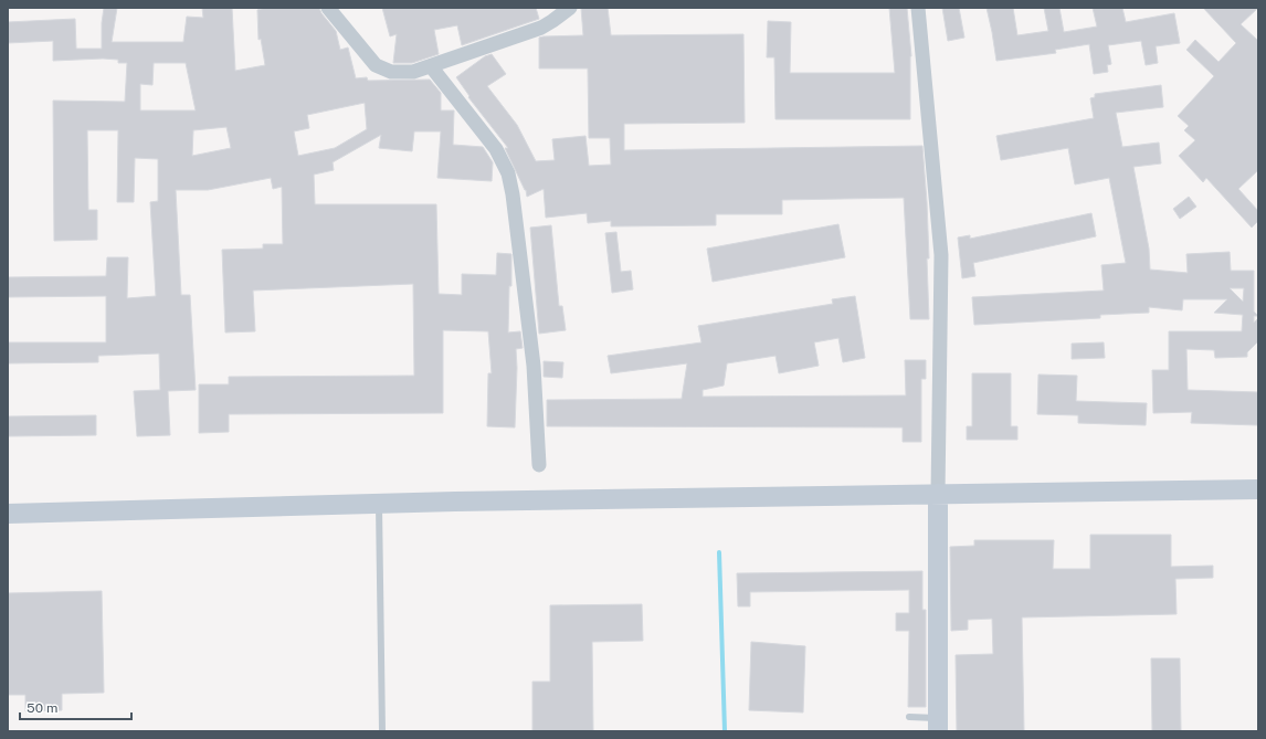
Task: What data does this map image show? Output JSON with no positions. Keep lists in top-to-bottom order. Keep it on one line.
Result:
{"scale_bar":"50 m"}
